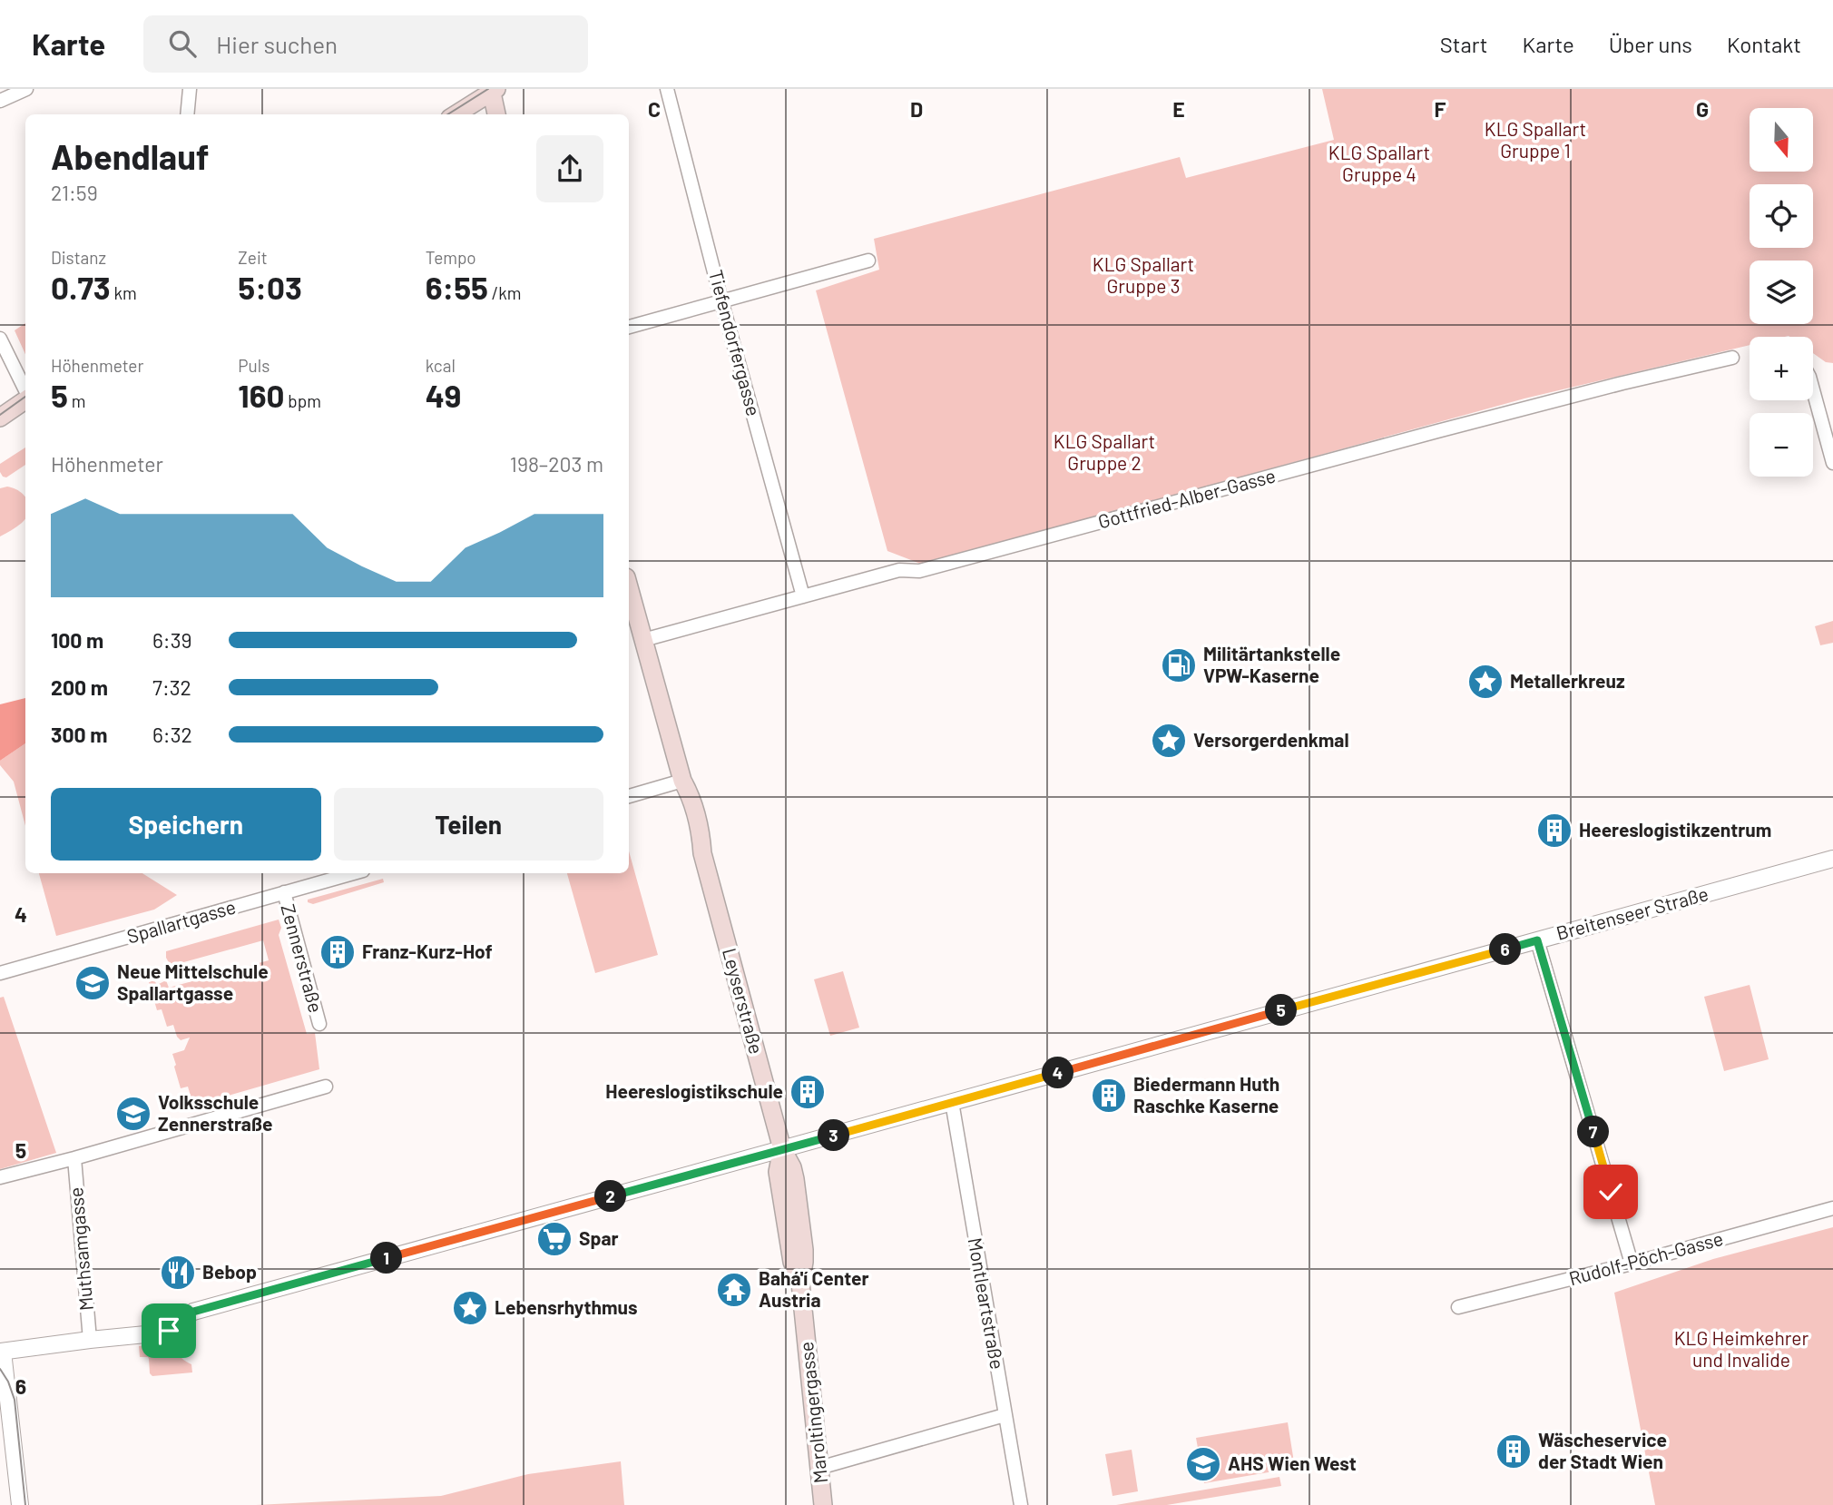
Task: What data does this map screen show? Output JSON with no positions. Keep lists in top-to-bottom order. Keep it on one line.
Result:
{"streets":{"main road":["Leyserstraße","Maroltingergasse"],"street":["Tiefendorfergasse","Gottfried-Alber-Gasse","Breitenseer Straße","Spallartgasse","Zennerstraße","Muthsamgasse","Rudolf-Pöch-Gasse","Montleartstraße"]},"crossings":[["Tiefendorfergasse","Gottfried-Alber-Gasse"],["Gottfried-Alber-Gasse","Leyserstraße"],["Breitenseer Straße","Leyserstraße"],["Breitenseer Straße","Muthsamgasse"],["Breitenseer Straße","Montleartstraße"],["Breitenseer Straße","Maroltingergasse"],["Spallartgasse","Zennerstraße"],["Leyserstraße","Maroltingergasse"]],"parks":["KLG Spallart Gruppe 1","KLG Spallart Gruppe 4","KLG Spallart Gruppe 3","KLG Spallart Gruppe 2","KLG Heimkehrer und Invalide"],"places":{"fuel station":["Militärtankstelle VPW-Kaserne"],"place":["Metallerkreuz","Versorgerdenkmal","Lebensrhythmus"],"building":["Heereslogistikzentrum","Franz-Kurz-Hof","Heereslogistikschule","Biedermann Huth Raschke Kaserne","Wäscheservice der Stadt Wien"],"school or university":["Neue Mittelschule Spallartgasse","Volksschule Zennerstraße","AHS Wien West"],"supermarket":["Spar"],"restaurant":["Bebop"],"temple":["Bahá'í Center Austria"]},"north":"bottom","page":{"header":"Karte","search":"Hier suchen","nav":["Start","Karte","Über uns","Kontakt"],"map_buttons":["+","−"],"heading":["Abendlauf","21:59"],"stats":[["Distanz","0.73 km"],["Zeit","5:03"],["Tempo","6:55 /km"],["Höhenmeter","5 m"],["Puls","160 bpm"],["kcal","49"]],"chart":["Höhenmeter","198–203 m"],"list":[{"name":"100 m","note":"6:39"},{"name":"200 m","note":"7:32"},{"name":"300 m","note":"6:32"}],"buttons":["Speichern","Teilen"],"pins":["6","5","4","7","3","2","1"]},"grid":{"columns":["C","D","E","F","G"],"rows":["4","5","6"]}}
